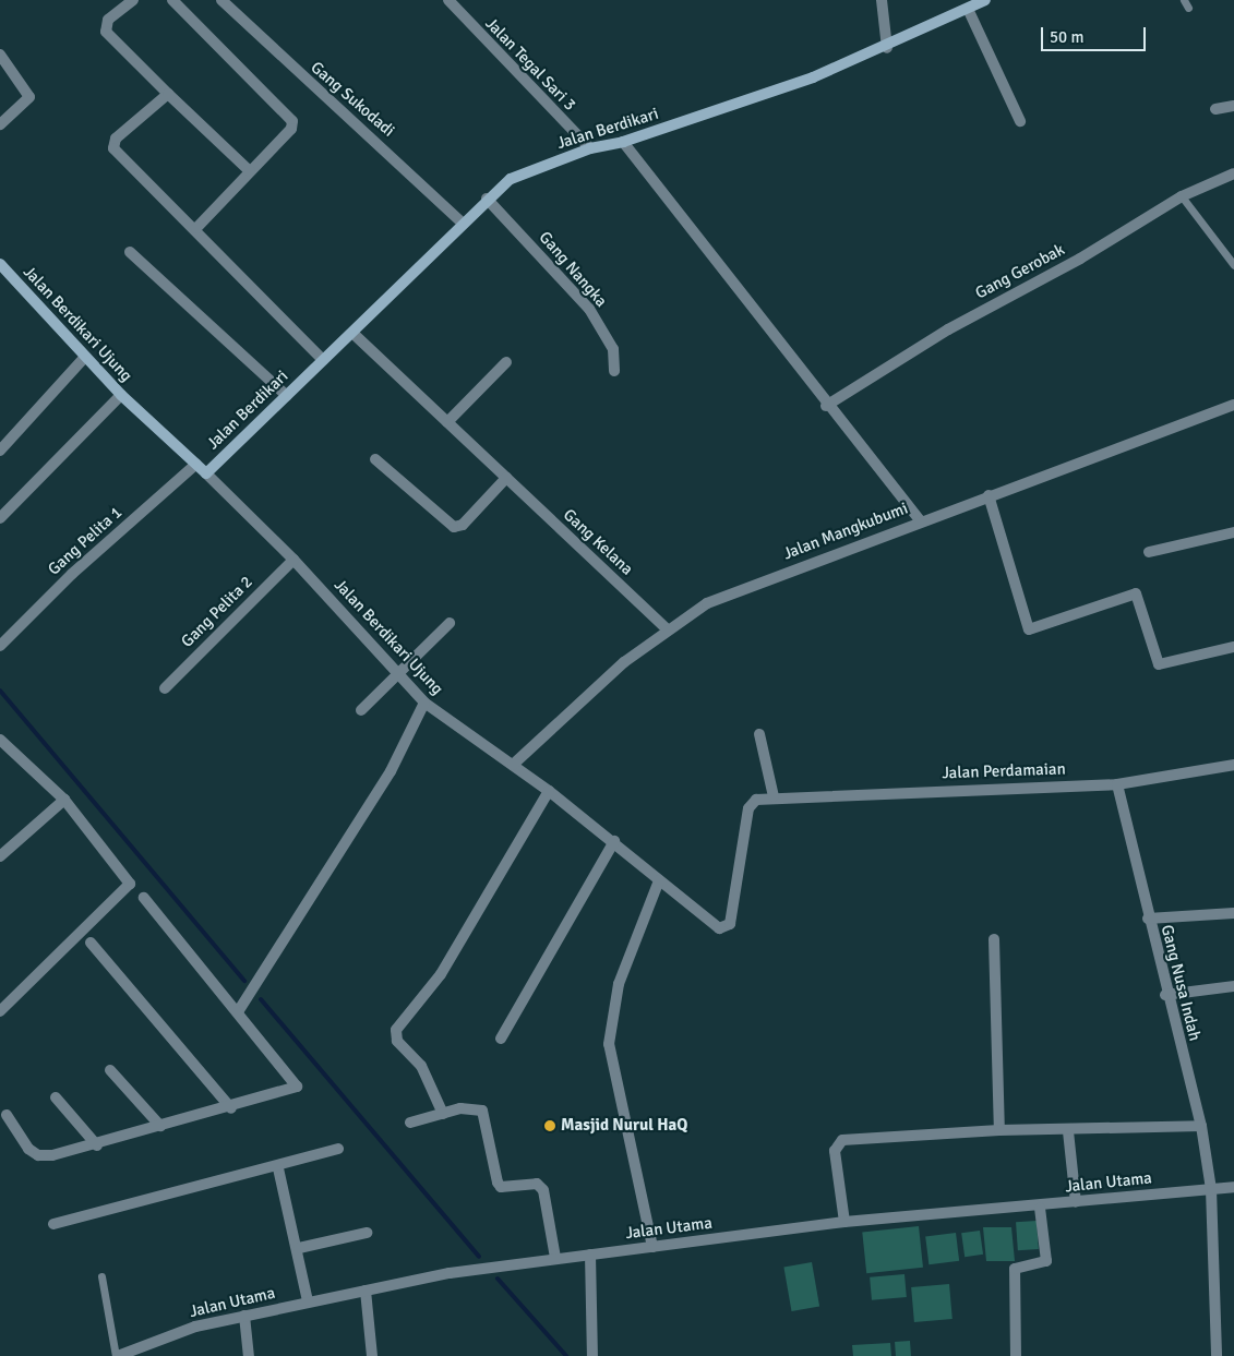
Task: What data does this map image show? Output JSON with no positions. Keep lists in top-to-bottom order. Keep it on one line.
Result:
{"streets":{"street":["Jalan Tegal Sari 3","Gang Sukodadi","Jalan Berdikari","Gang Nangka","Gang Gerobak","Jalan Berdikari Ujung","Jalan Mangkubumi","Gang Pelita 1","Gang Kelana","Gang Pelita 2","Jalan Perdamaian","Gang Nusa Indah","Jalan Utama"]},"crossings":[["Jalan Tegal Sari 3","Jalan Berdikari"],["Gang Sukodadi","Jalan Berdikari"],["Jalan Berdikari","Gang Nangka"],["Jalan Berdikari","Jalan Berdikari Ujung"],["Jalan Berdikari","Gang Kelana"],["Jalan Berdikari Ujung","Jalan Mangkubumi"],["Jalan Berdikari Ujung","Gang Pelita 1"],["Jalan Berdikari Ujung","Gang Pelita 2"],["Jalan Berdikari Ujung","Jalan Perdamaian"],["Jalan Mangkubumi","Gang Kelana"],["Jalan Perdamaian","Gang Nusa Indah"],["Gang Nusa Indah","Jalan Utama"]],"places":["Masjid Nurul HaQ"],"scale_bar":"50 m"}
